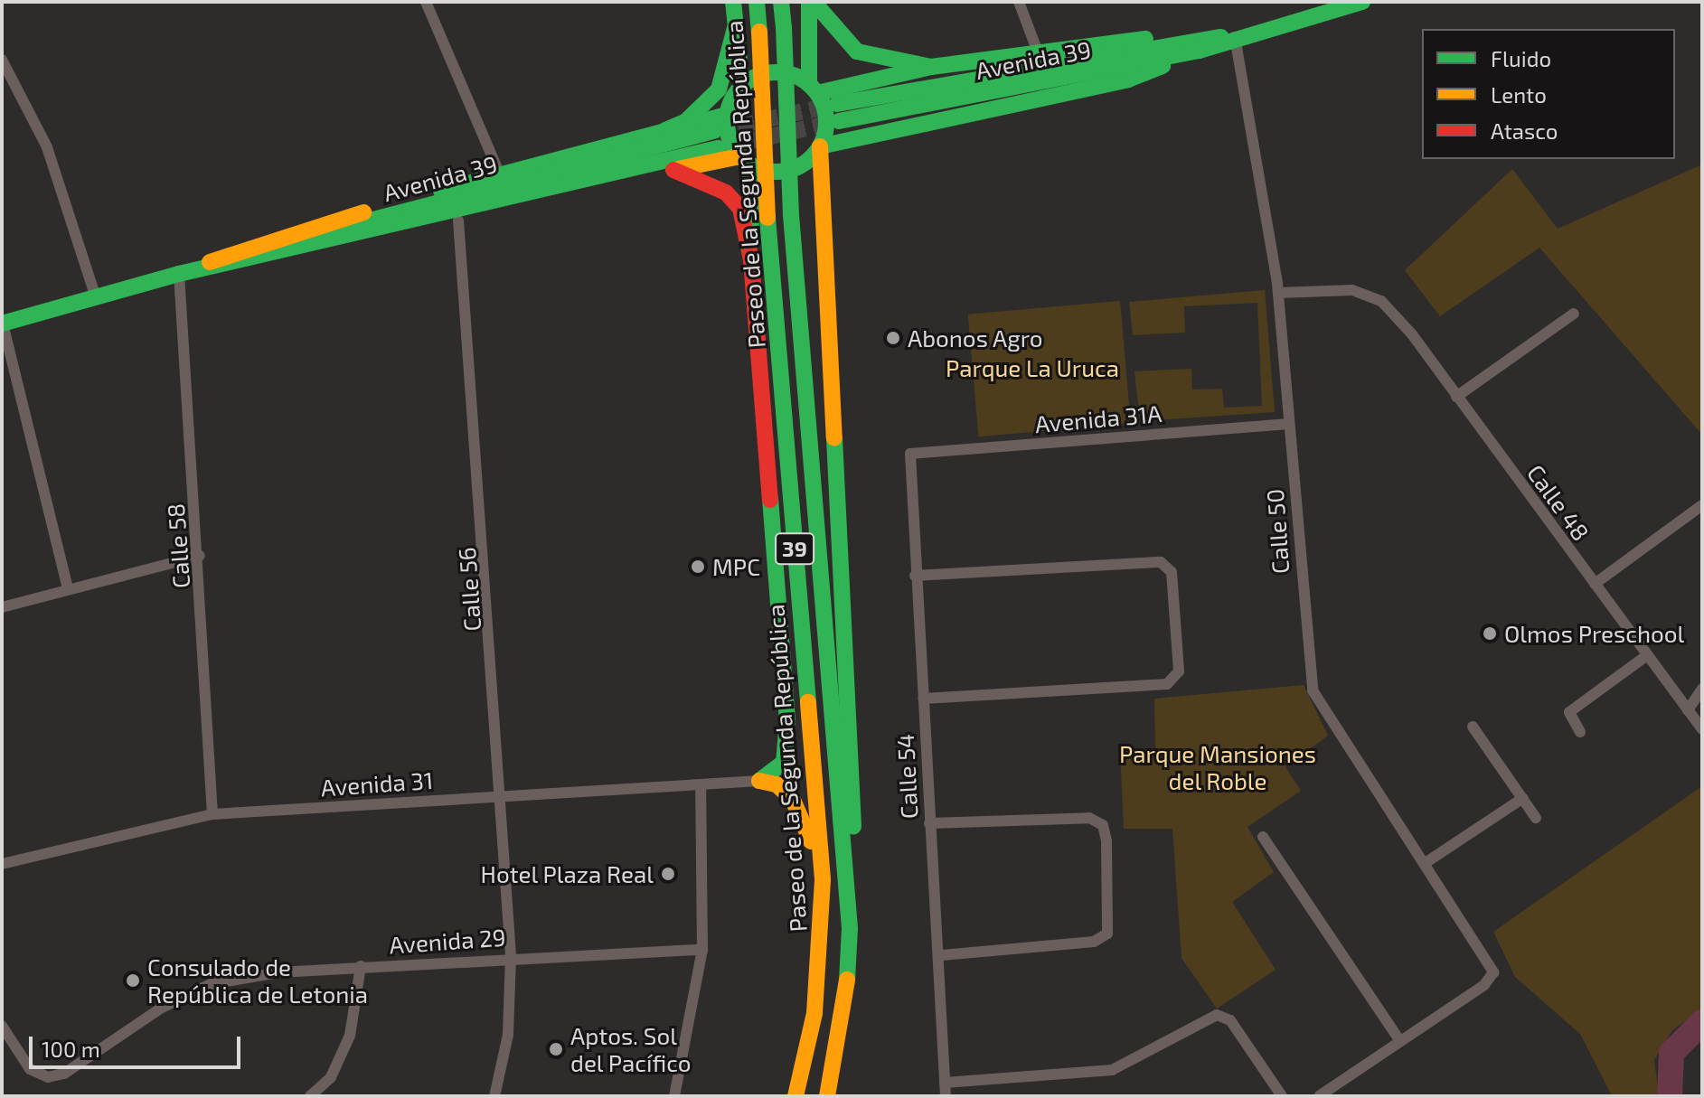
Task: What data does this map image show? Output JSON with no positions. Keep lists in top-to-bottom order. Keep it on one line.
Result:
{"streets":{"main road":["Avenida 39","Paseo de la Segunda República","39"],"street":["Avenida 31A","Calle 48","Calle 50","Calle 58","Calle 56","Calle 54","Avenida 31","Avenida 29"]},"crossings":[["Avenida 39","Calle 50"],["Avenida 39","Calle 58"],["Avenida 31A","Calle 50"],["Avenida 31A","Calle 54"],["Calle 48","Calle 50"],["Calle 58","Avenida 31"],["Calle 56","Avenida 31"],["Calle 56","Avenida 29"]],"parks":["Parque La Uruca","Parque Mansiones del Roble"],"places":["Abonos Agro","MPC","Olmos Preschool","Hotel Plaza Real","Consulado de República de Letonia","Aptos. Sol del Pacífico"],"legend":["Fluido","Lento","Atasco"],"scale_bar":"100 m"}
